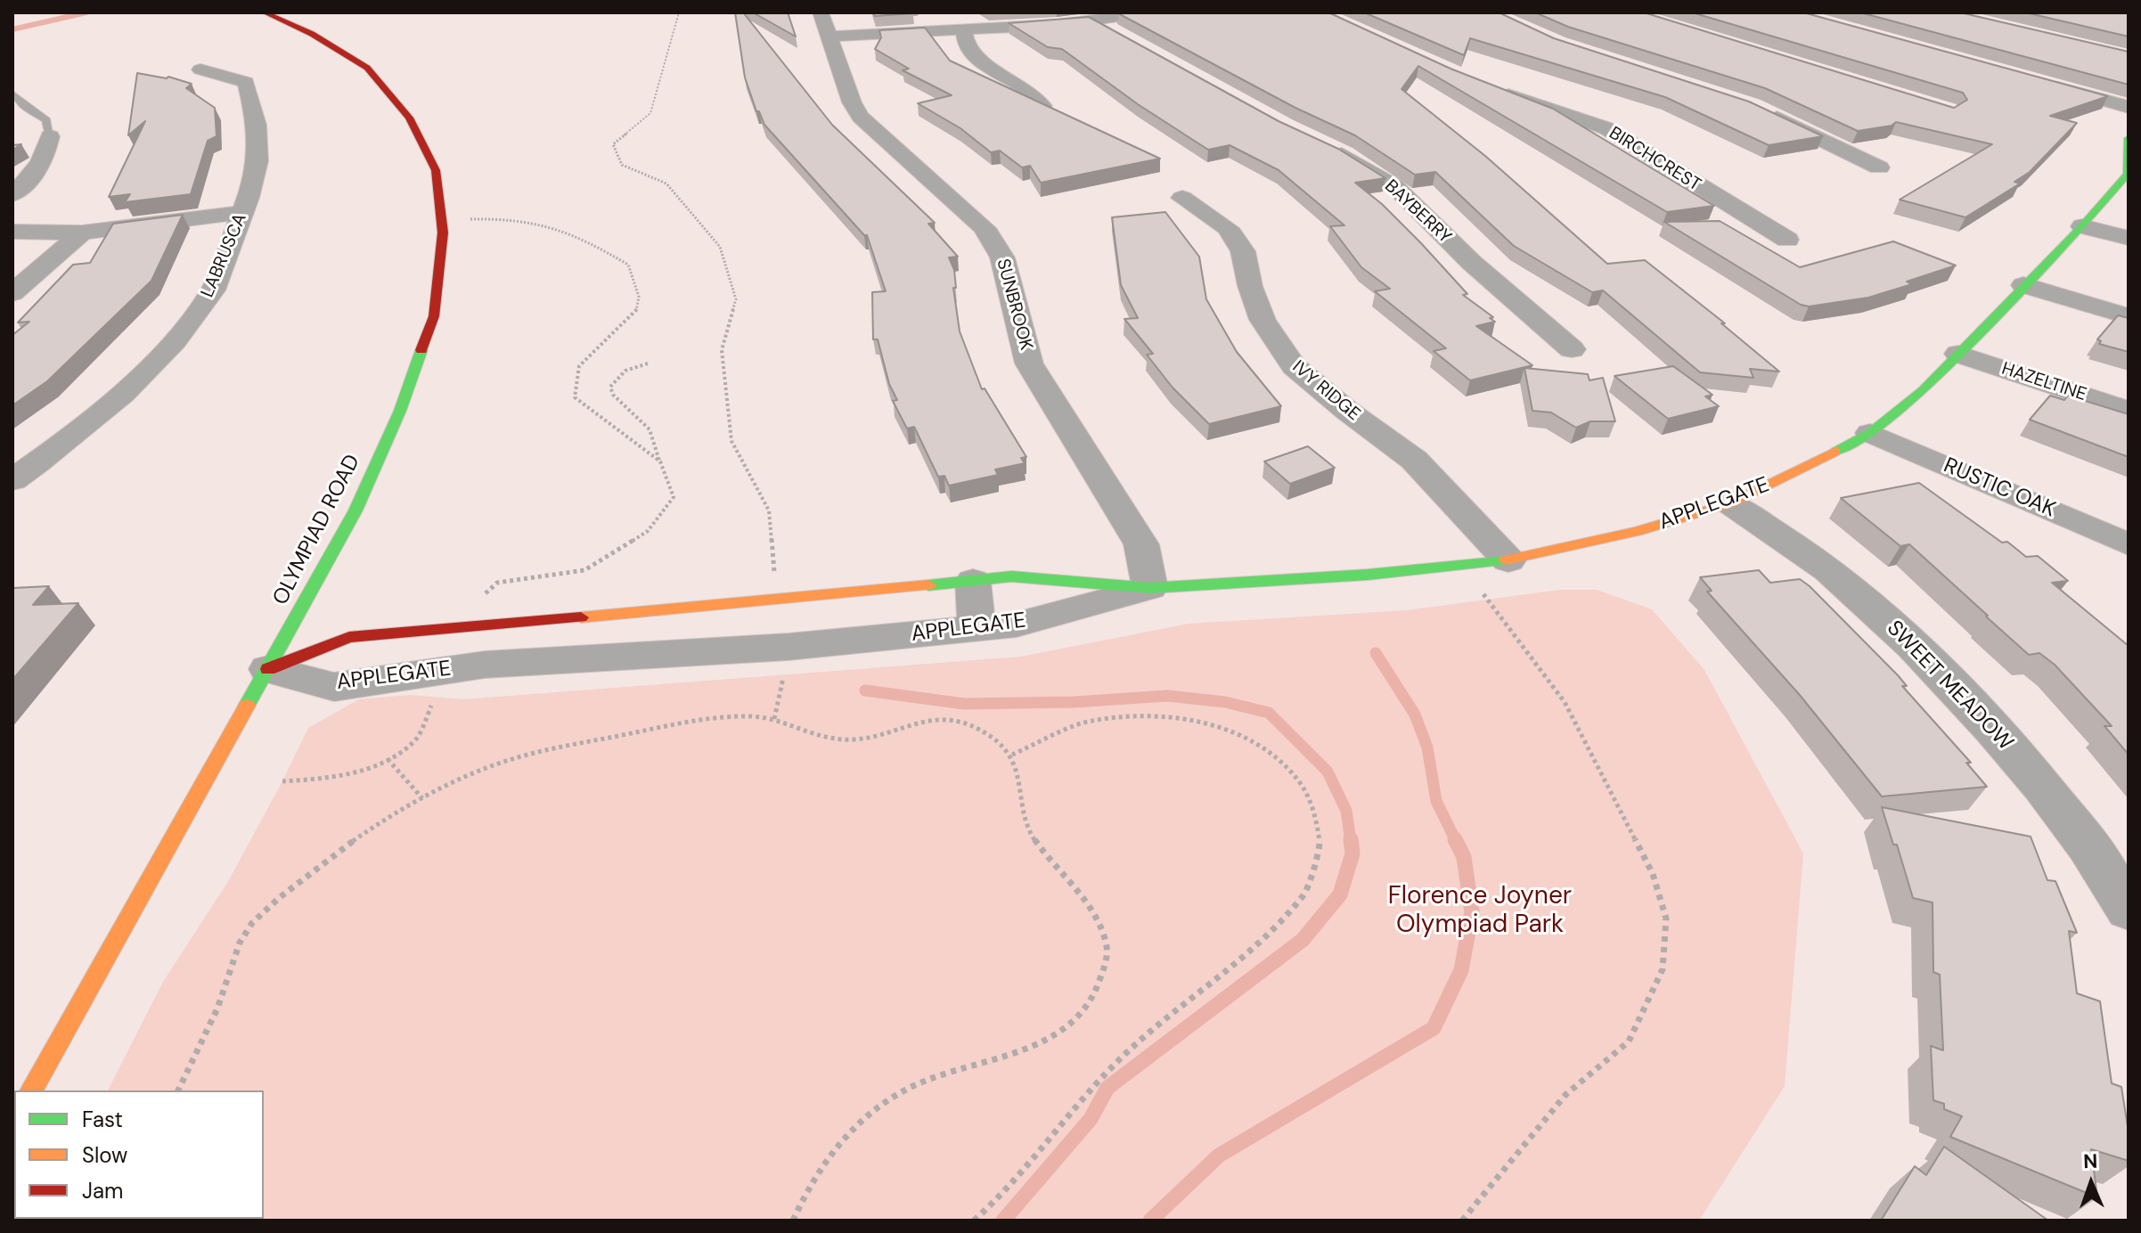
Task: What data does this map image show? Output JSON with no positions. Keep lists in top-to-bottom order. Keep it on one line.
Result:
{"streets":{"street":["BIRCHCREST","BAYBERRY","LABRUSCA","SUNBROOK","HAZELTINE","IVY RIDGE","RUSTIC OAK","APPLEGATE","OLYMPIAD ROAD","SWEET MEADOW"]},"crossings":[["SUNBROOK","APPLEGATE"],["HAZELTINE","APPLEGATE"],["IVY RIDGE","APPLEGATE"],["RUSTIC OAK","APPLEGATE"],["APPLEGATE","OLYMPIAD ROAD"],["APPLEGATE","SWEET MEADOW"]],"parks":["Florence Joyner Olympiad Park"],"legend":["Fast","Slow","Jam"],"north":"top"}
